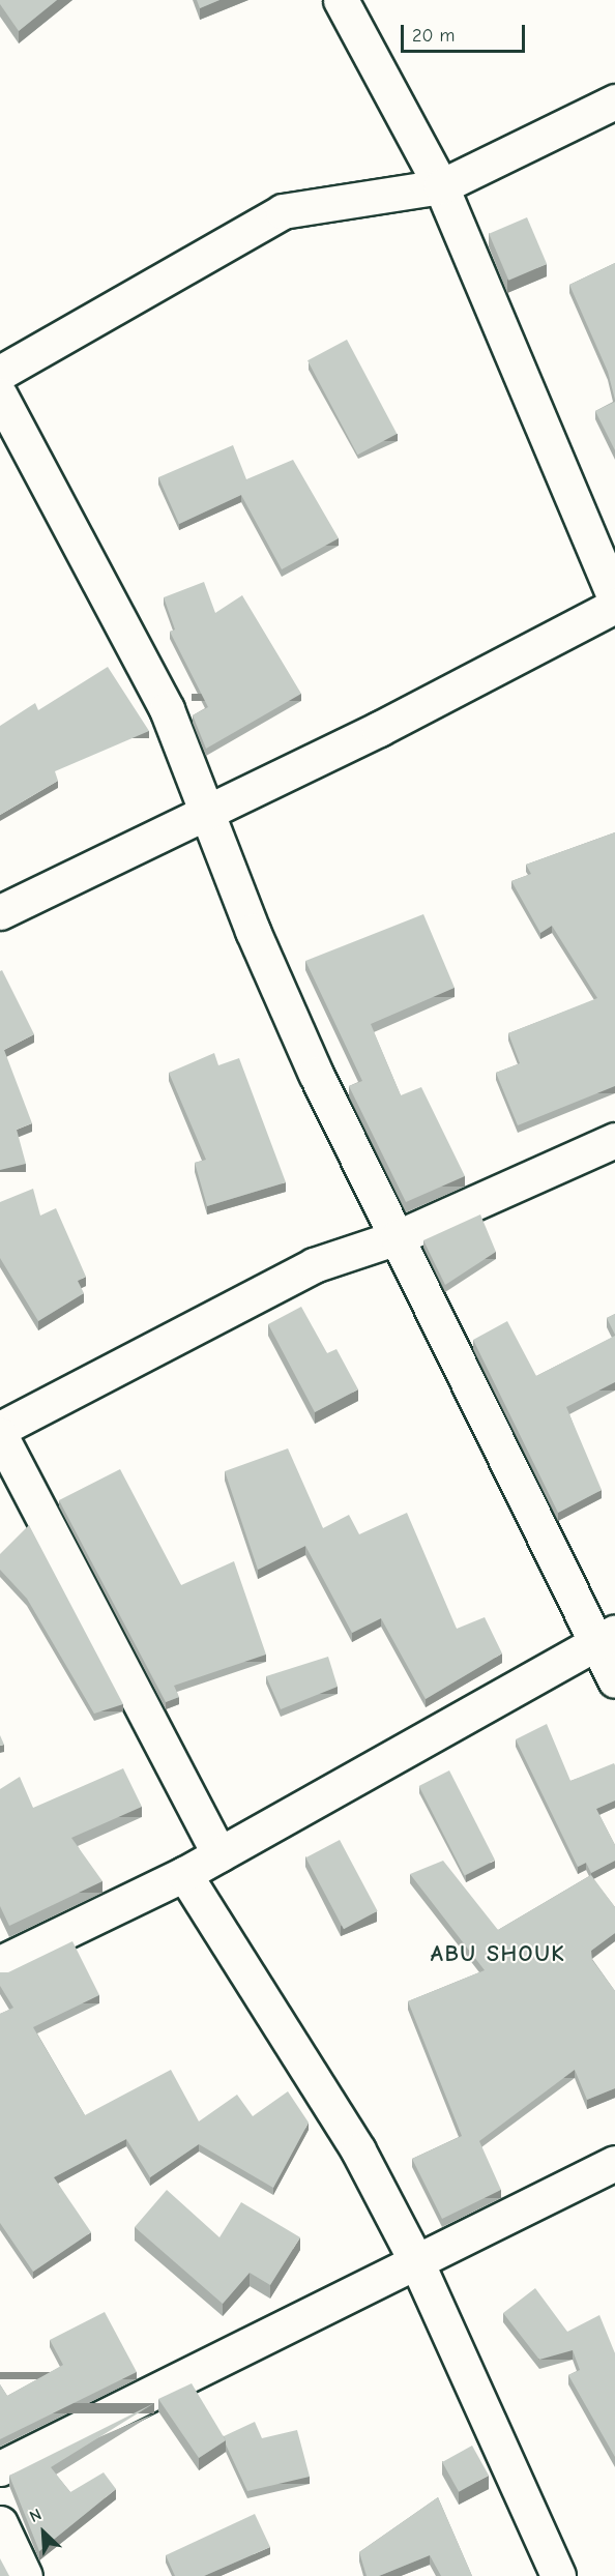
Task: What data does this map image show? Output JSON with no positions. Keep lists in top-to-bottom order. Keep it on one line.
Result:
{"districts":["ABU SHOUK"],"scale_bar":"20 m","north":"top left"}
